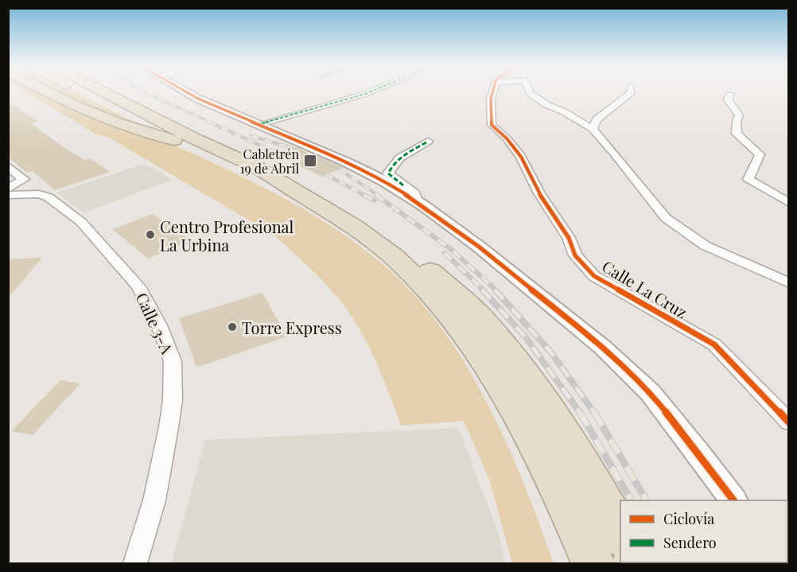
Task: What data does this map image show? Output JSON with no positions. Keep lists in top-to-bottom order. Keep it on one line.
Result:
{"streets":{"street":["Calle La Cruz","Calle 3-A"]},"places":{"transit":["Cabletrén 19 de Abril"],"other":["Centro Profesional La Urbina","Torre Express"]},"legend":["Ciclovía","Sendero"]}
